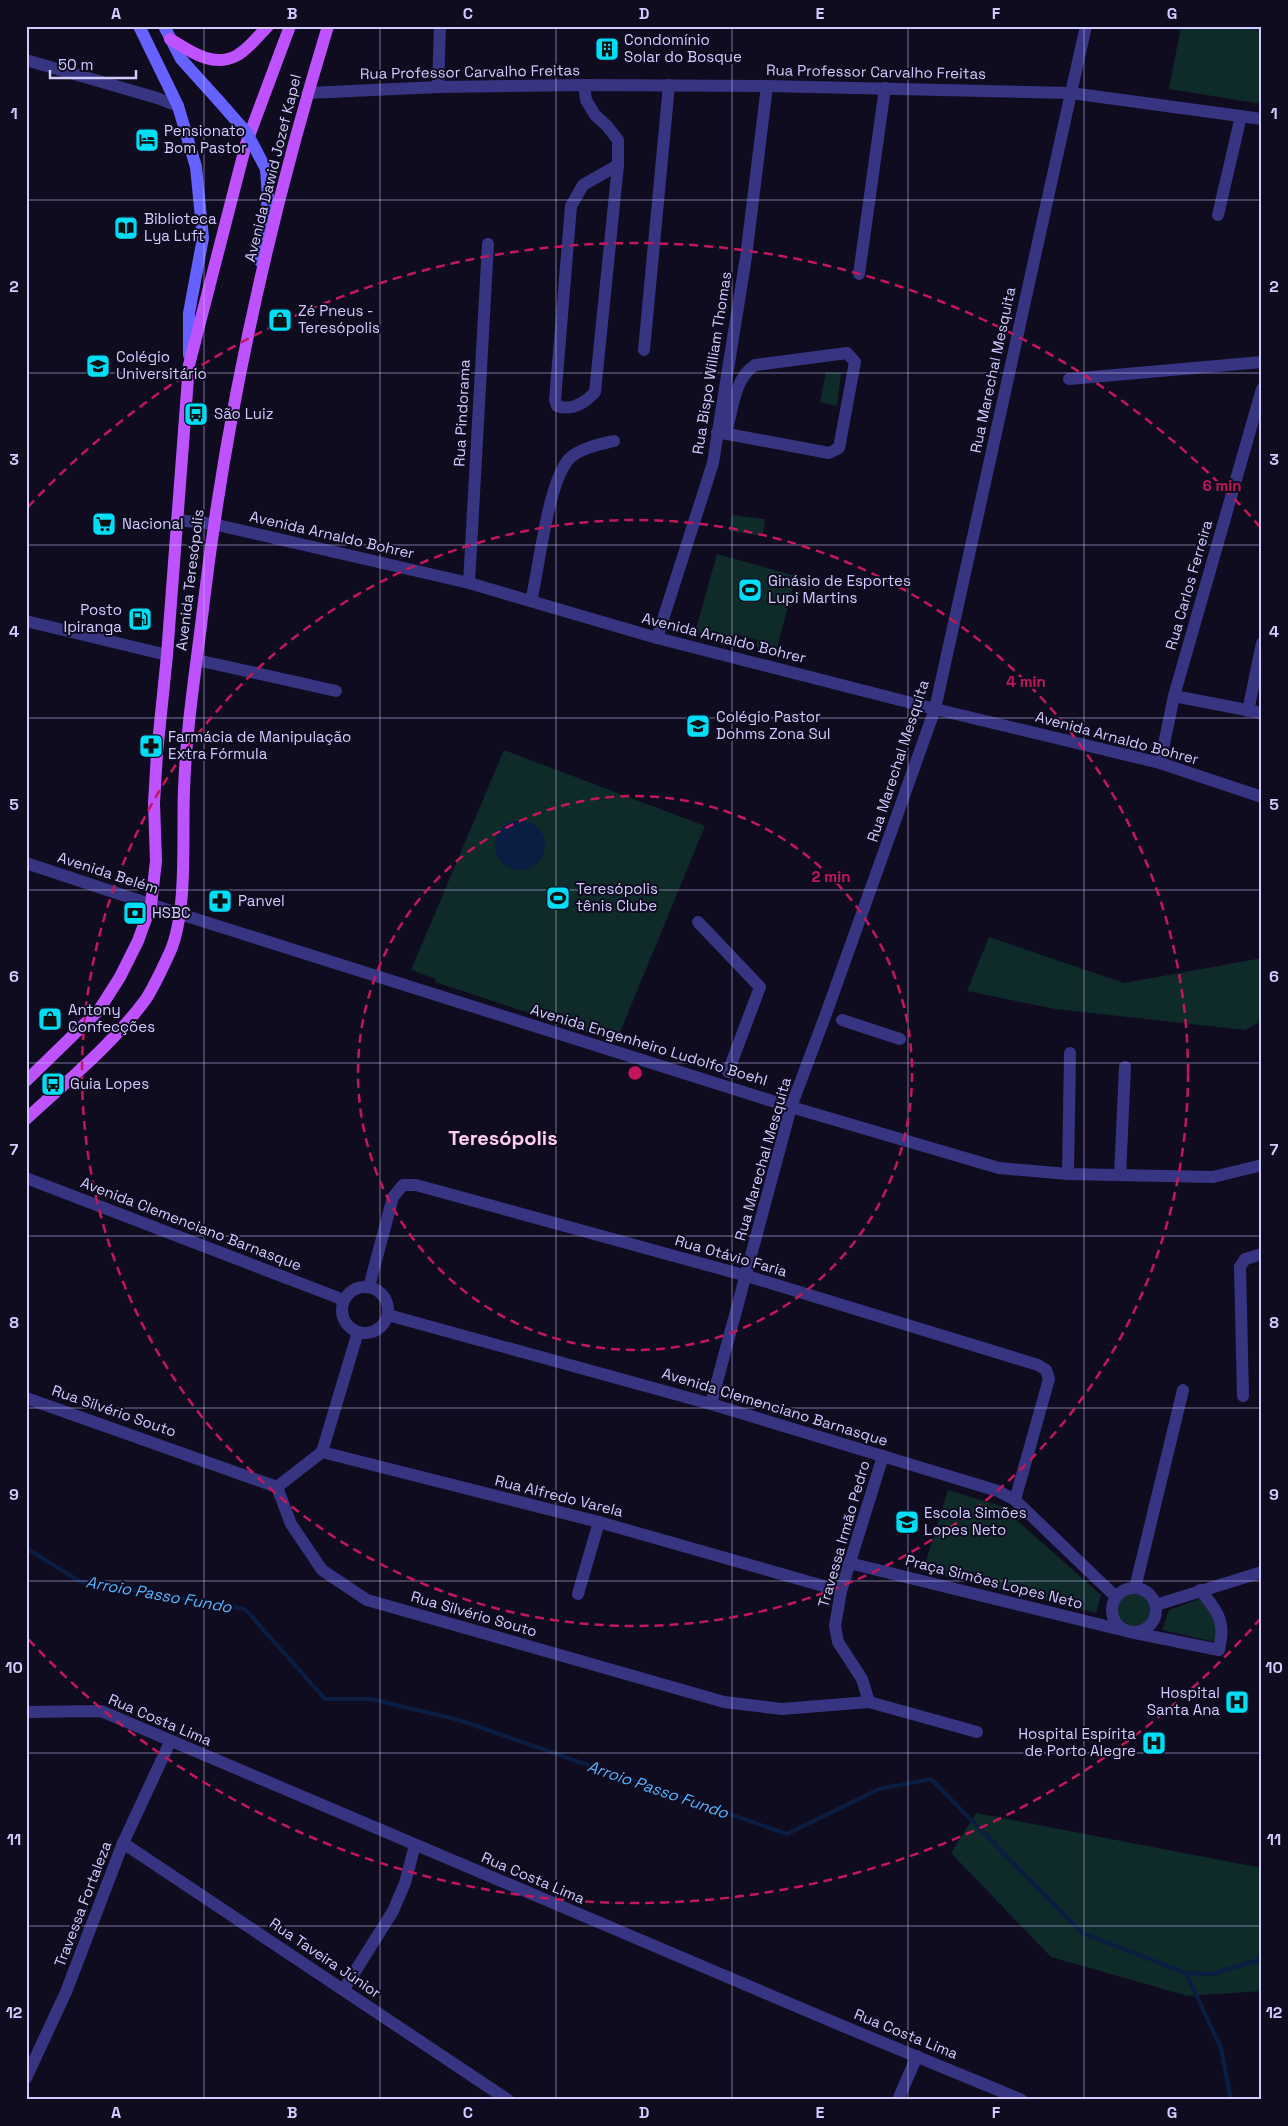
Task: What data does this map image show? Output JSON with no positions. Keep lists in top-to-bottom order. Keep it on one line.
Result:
{"streets":{"main road":["Avenida Dawid Jozef Kapel","Avenida Teresópolis"],"street":["Rua Professor Carvalho Freitas","Rua Bispo William Thomas","Rua Marechal Mesquita","Rua Pindorama","Avenida Arnaldo Bohrer","Rua Carlos Ferreira","Avenida Belém","Avenida Engenheiro Ludolfo Boehl","Avenida Clemenciano Barnasque","Rua Otávio Faria","Rua Silvério Souto","Rua Alfredo Varela","Travessa Irmão Pedro","Praça Simões Lopes Neto","Rua Costa Lima","Travessa Fortaleza","Rua Taveira Júnior"]},"crossings":[["Rua Professor Carvalho Freitas","Avenida Dawid Jozef Kapel"],["Rua Professor Carvalho Freitas","Rua Bispo William Thomas"],["Rua Professor Carvalho Freitas","Rua Marechal Mesquita"],["Avenida Dawid Jozef Kapel","Avenida Teresópolis"],["Rua Bispo William Thomas","Avenida Arnaldo Bohrer"],["Rua Marechal Mesquita","Avenida Arnaldo Bohrer"],["Rua Marechal Mesquita","Avenida Engenheiro Ludolfo Boehl"],["Rua Marechal Mesquita","Avenida Clemenciano Barnasque"],["Rua Marechal Mesquita","Rua Otávio Faria"],["Rua Pindorama","Avenida Arnaldo Bohrer"],["Avenida Arnaldo Bohrer","Avenida Teresópolis"],["Avenida Arnaldo Bohrer","Rua Carlos Ferreira"],["Avenida Teresópolis","Avenida Belém"],["Avenida Teresópolis","Avenida Engenheiro Ludolfo Boehl"],["Avenida Belém","Avenida Engenheiro Ludolfo Boehl"],["Avenida Clemenciano Barnasque","Rua Otávio Faria"],["Avenida Clemenciano Barnasque","Travessa Irmão Pedro"],["Avenida Clemenciano Barnasque","Praça Simões Lopes Neto"],["Rua Silvério Souto","Travessa Irmão Pedro"],["Rua Alfredo Varela","Travessa Irmão Pedro"],["Travessa Irmão Pedro","Praça Simões Lopes Neto"],["Rua Costa Lima","Travessa Fortaleza"],["Travessa Fortaleza","Rua Taveira Júnior"]],"districts":["Teresópolis"],"water":["Arroio Passo Fundo"],"places":{"building":["Condomínio Solar do Bosque"],"hotel":["Pensionato Bom Pastor"],"library":["Biblioteca Lya Luft"],"shop":["Zé Pneus - Teresópolis","Antony Confecções"],"school or university":["Colégio Universitário","Colégio Pastor Dohms Zona Sul","Escola Simões Lopes Neto"],"bus stop":["São Luiz","Guia Lopes"],"supermarket":["Nacional"],"sports":["Ginásio de Esportes Lupi Martins","Teresópolis tênis Clube"],"fuel station":["Posto Ipiranga"],"pharmacy":["Farmácia de Manipulação Extra Fórmula","Panvel"],"bank":["HSBC"],"hospital":["Hospital Santa Ana","Hospital Espírita de Porto Alegre"]},"scale_bar":"50 m","grid":{"columns":["A","B","C","D","E","F","G"],"rows":["1","2","3","4","5","6","7","8","9","10","11","12"]},"rings":["6 min","4 min","2 min"]}
